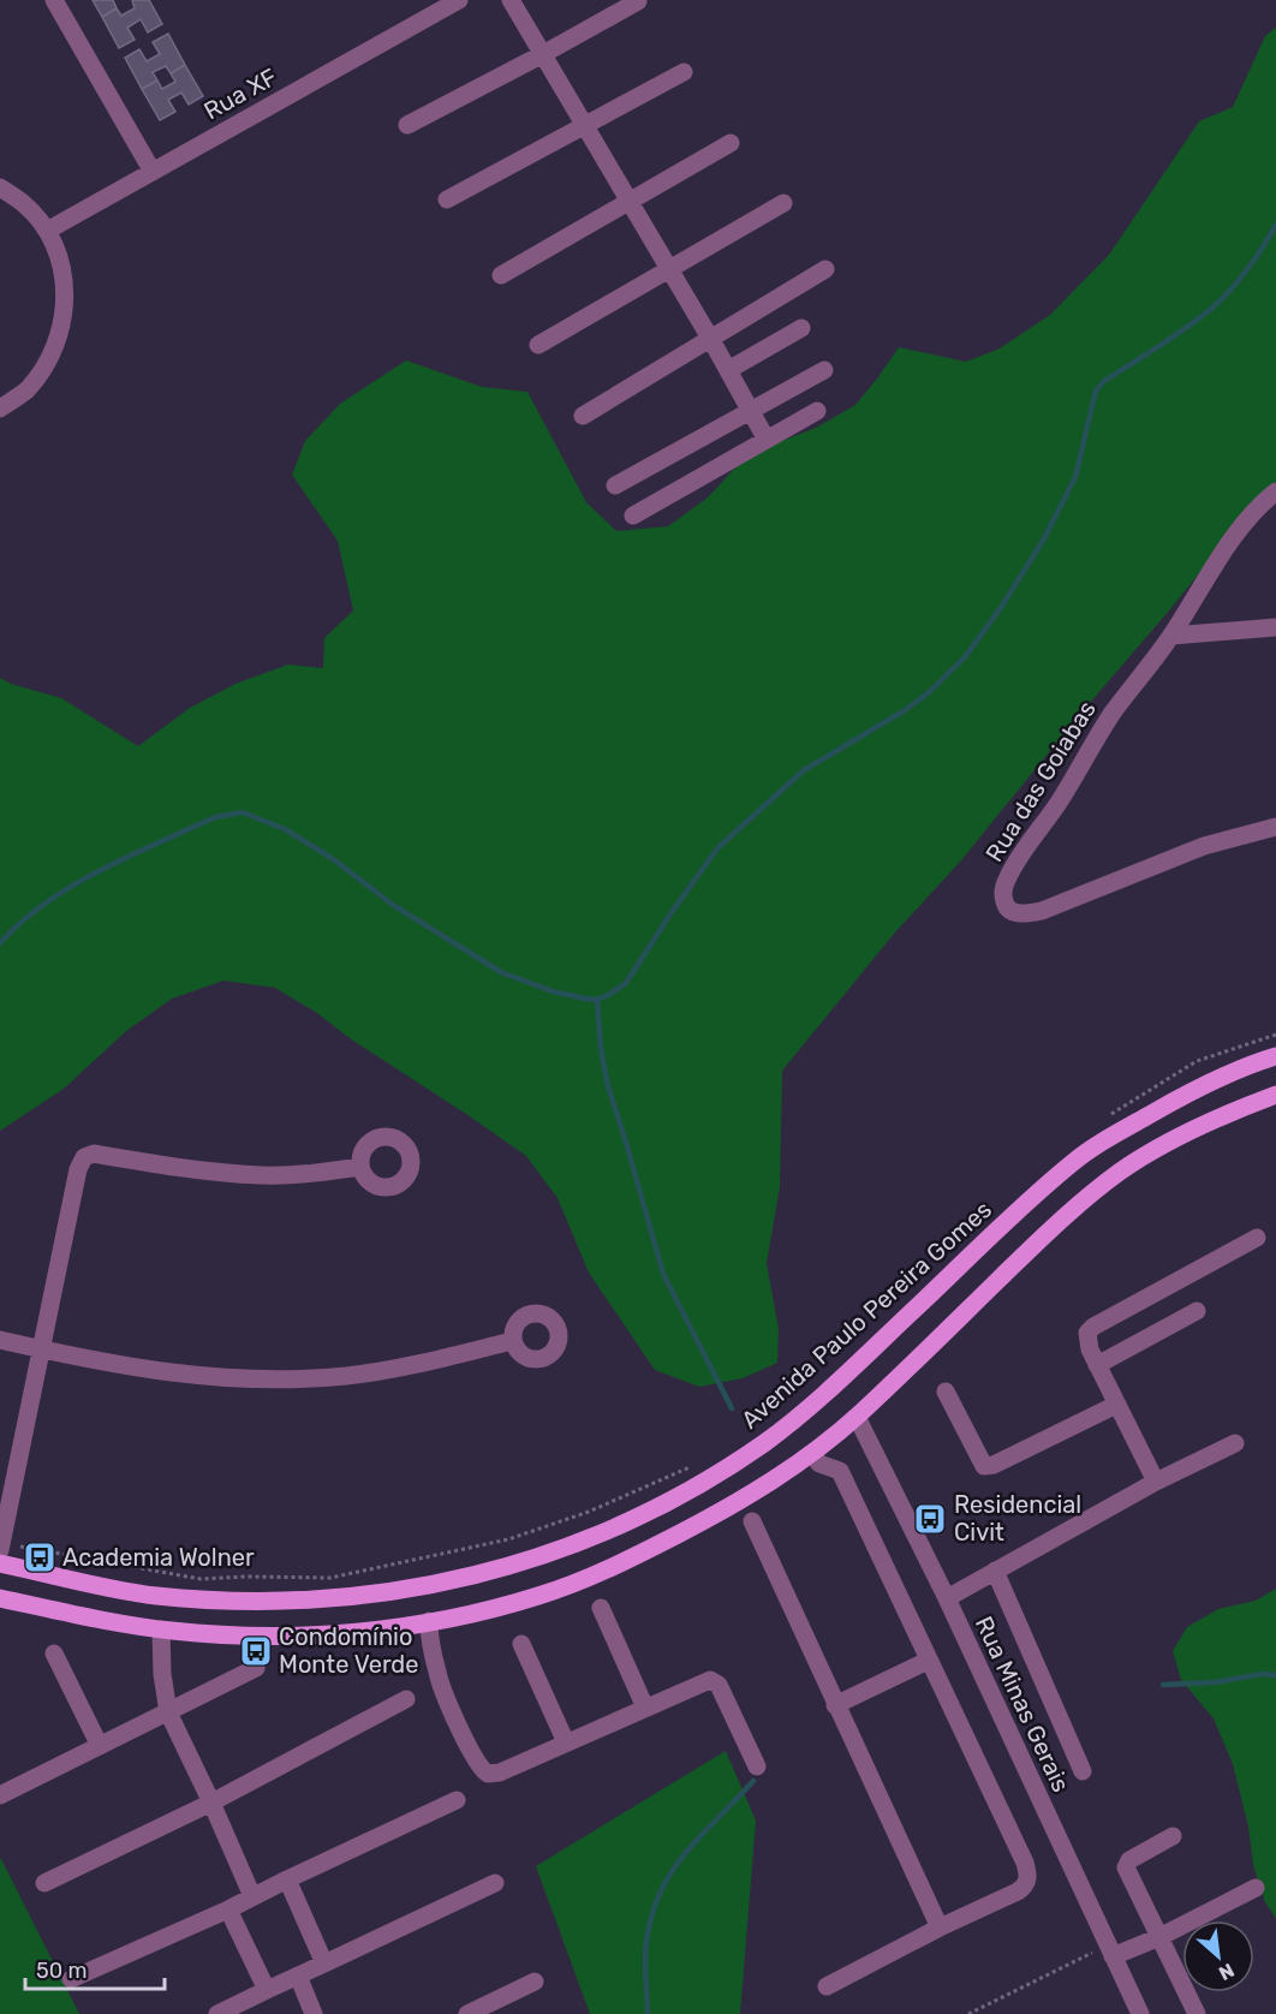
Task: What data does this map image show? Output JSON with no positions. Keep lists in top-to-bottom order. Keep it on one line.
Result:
{"streets":{"main road":["Avenida Paulo Pereira Gomes"],"street":["Rua XF","Rua das Goiabas","Rua Minas Gerais"]},"places":{"bus stop":["Residencial Civit","Academia Wolner","Condomínio Monte Verde"]},"scale_bar":"50 m","north":"bottom right"}
